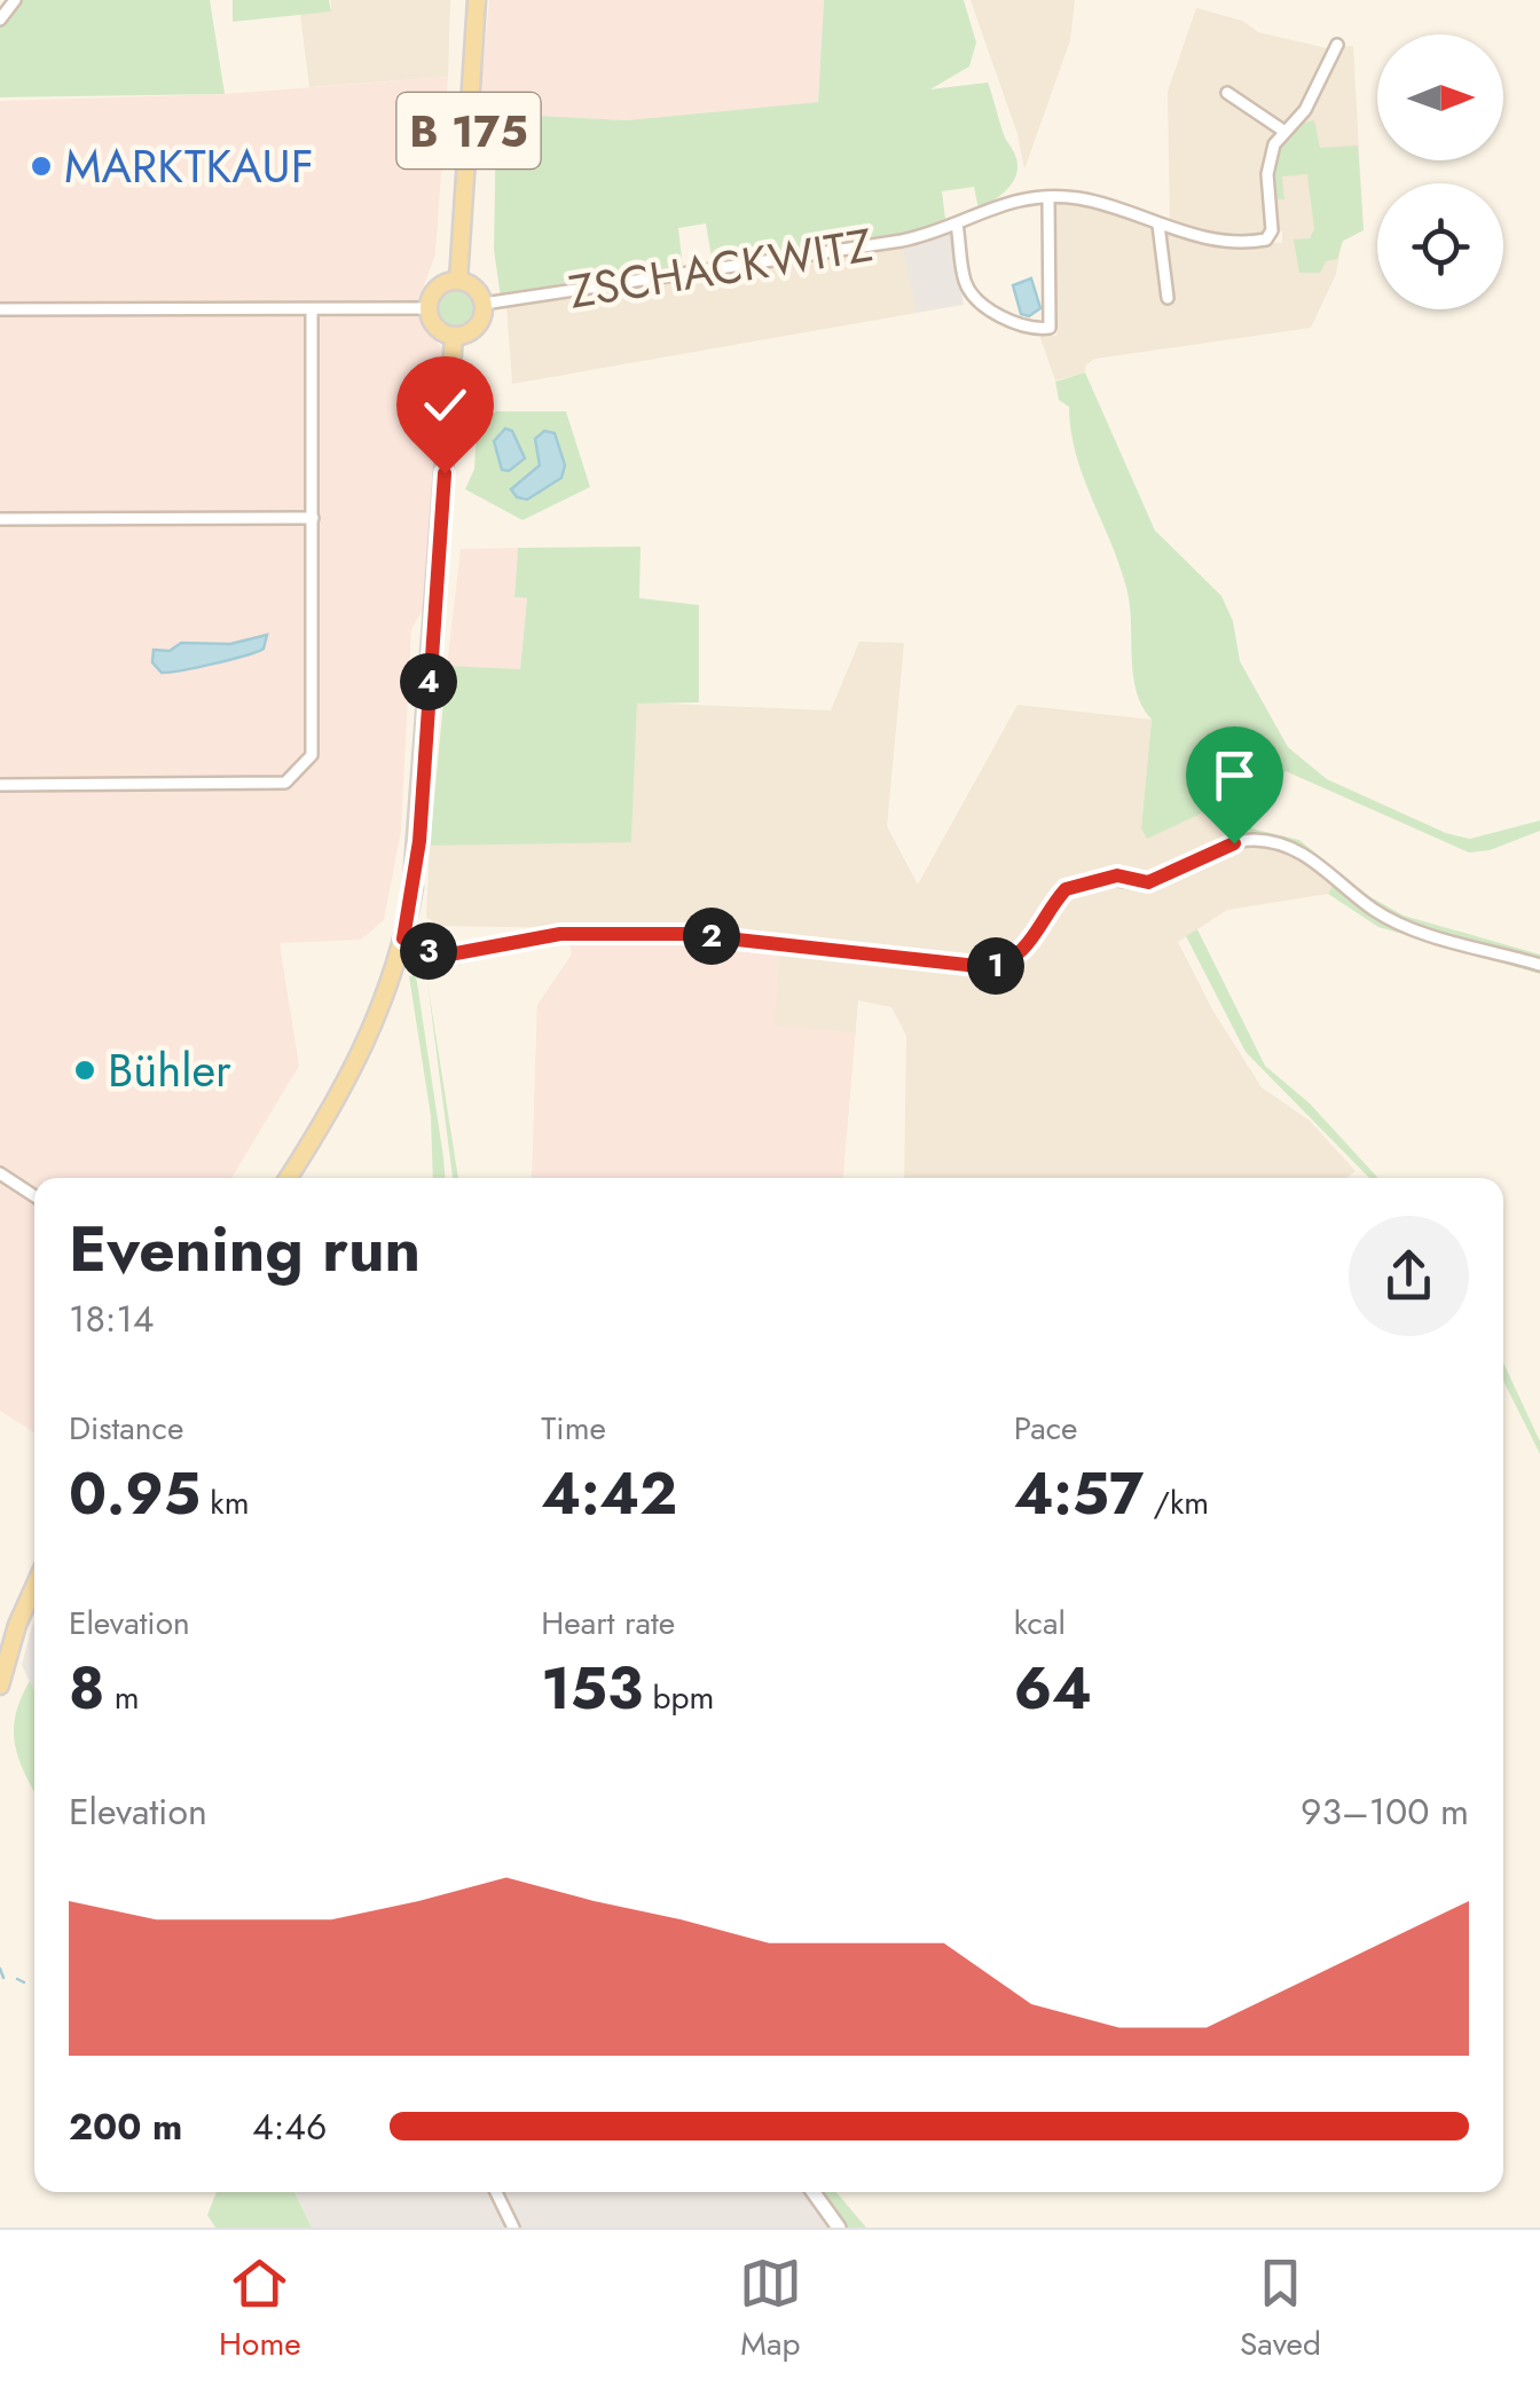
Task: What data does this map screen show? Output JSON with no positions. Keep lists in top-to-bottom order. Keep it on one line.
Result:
{"streets":{"main road":["B 175"],"street":["ZSCHACKWITZ"]},"crossings":[["B 175","ZSCHACKWITZ"]],"places":["MARKTKAUF","Bühler"],"north":"right","page":{"pins":["4","2","3","1"],"heading":["Evening run","18:14"],"stats":[["Distance","0.95 km"],["Time","4:42"],["Pace","4:57 /km"],["Elevation","8 m"],["Heart rate","153 bpm"],["kcal","64"]],"chart":["Elevation","93–100 m"],"list":[{"name":"200 m","note":"4:46"}],"tabs":["Home","Map","Saved"]}}
